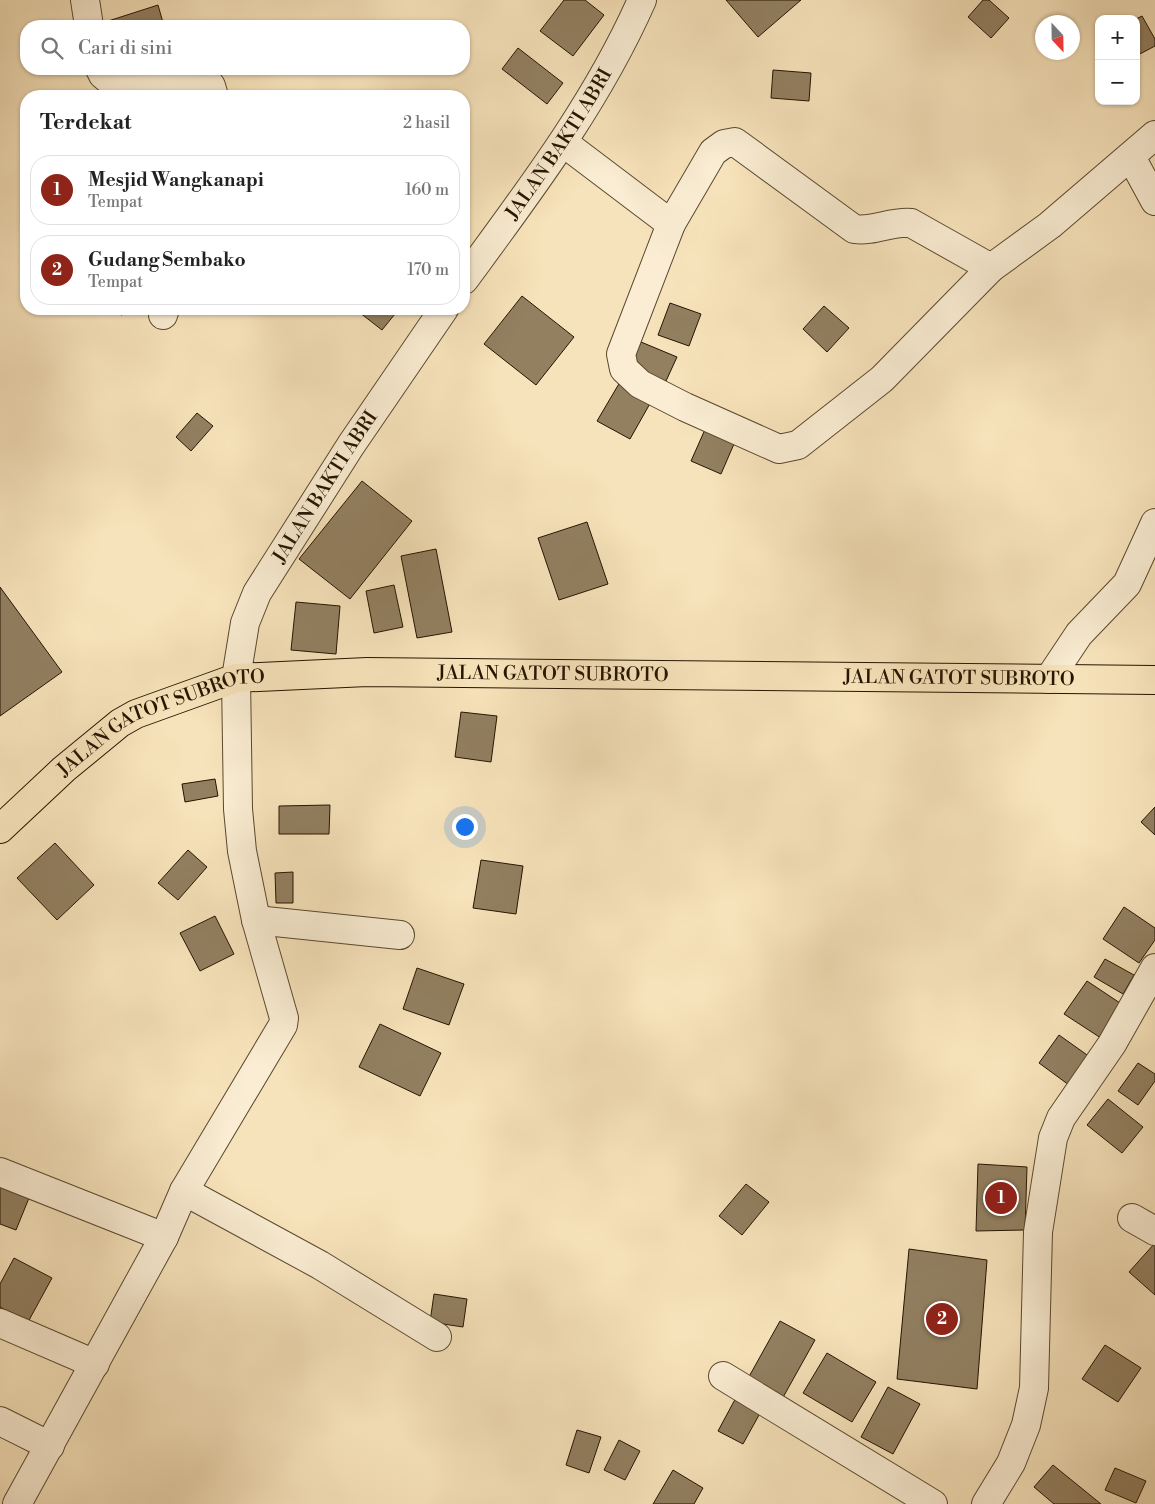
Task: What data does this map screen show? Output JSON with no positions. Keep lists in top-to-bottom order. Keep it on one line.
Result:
{"streets":{"main road":["JALAN GATOT SUBROTO"],"street":["JALAN BAKTI ABRI"]},"crossings":[["JALAN BAKTI ABRI","JALAN GATOT SUBROTO"]],"north":"bottom","page":{"map_buttons":["+","−"],"search":"Cari di sini","heading":["Terdekat","2 hasil"],"list":[{"mark":"1","name":"Mesjid Wangkanapi","note":"Tempat","value":"160 m"},{"mark":"2","name":"Gudang Sembako","note":"Tempat","value":"170 m"}],"pins":["1","2"]}}
